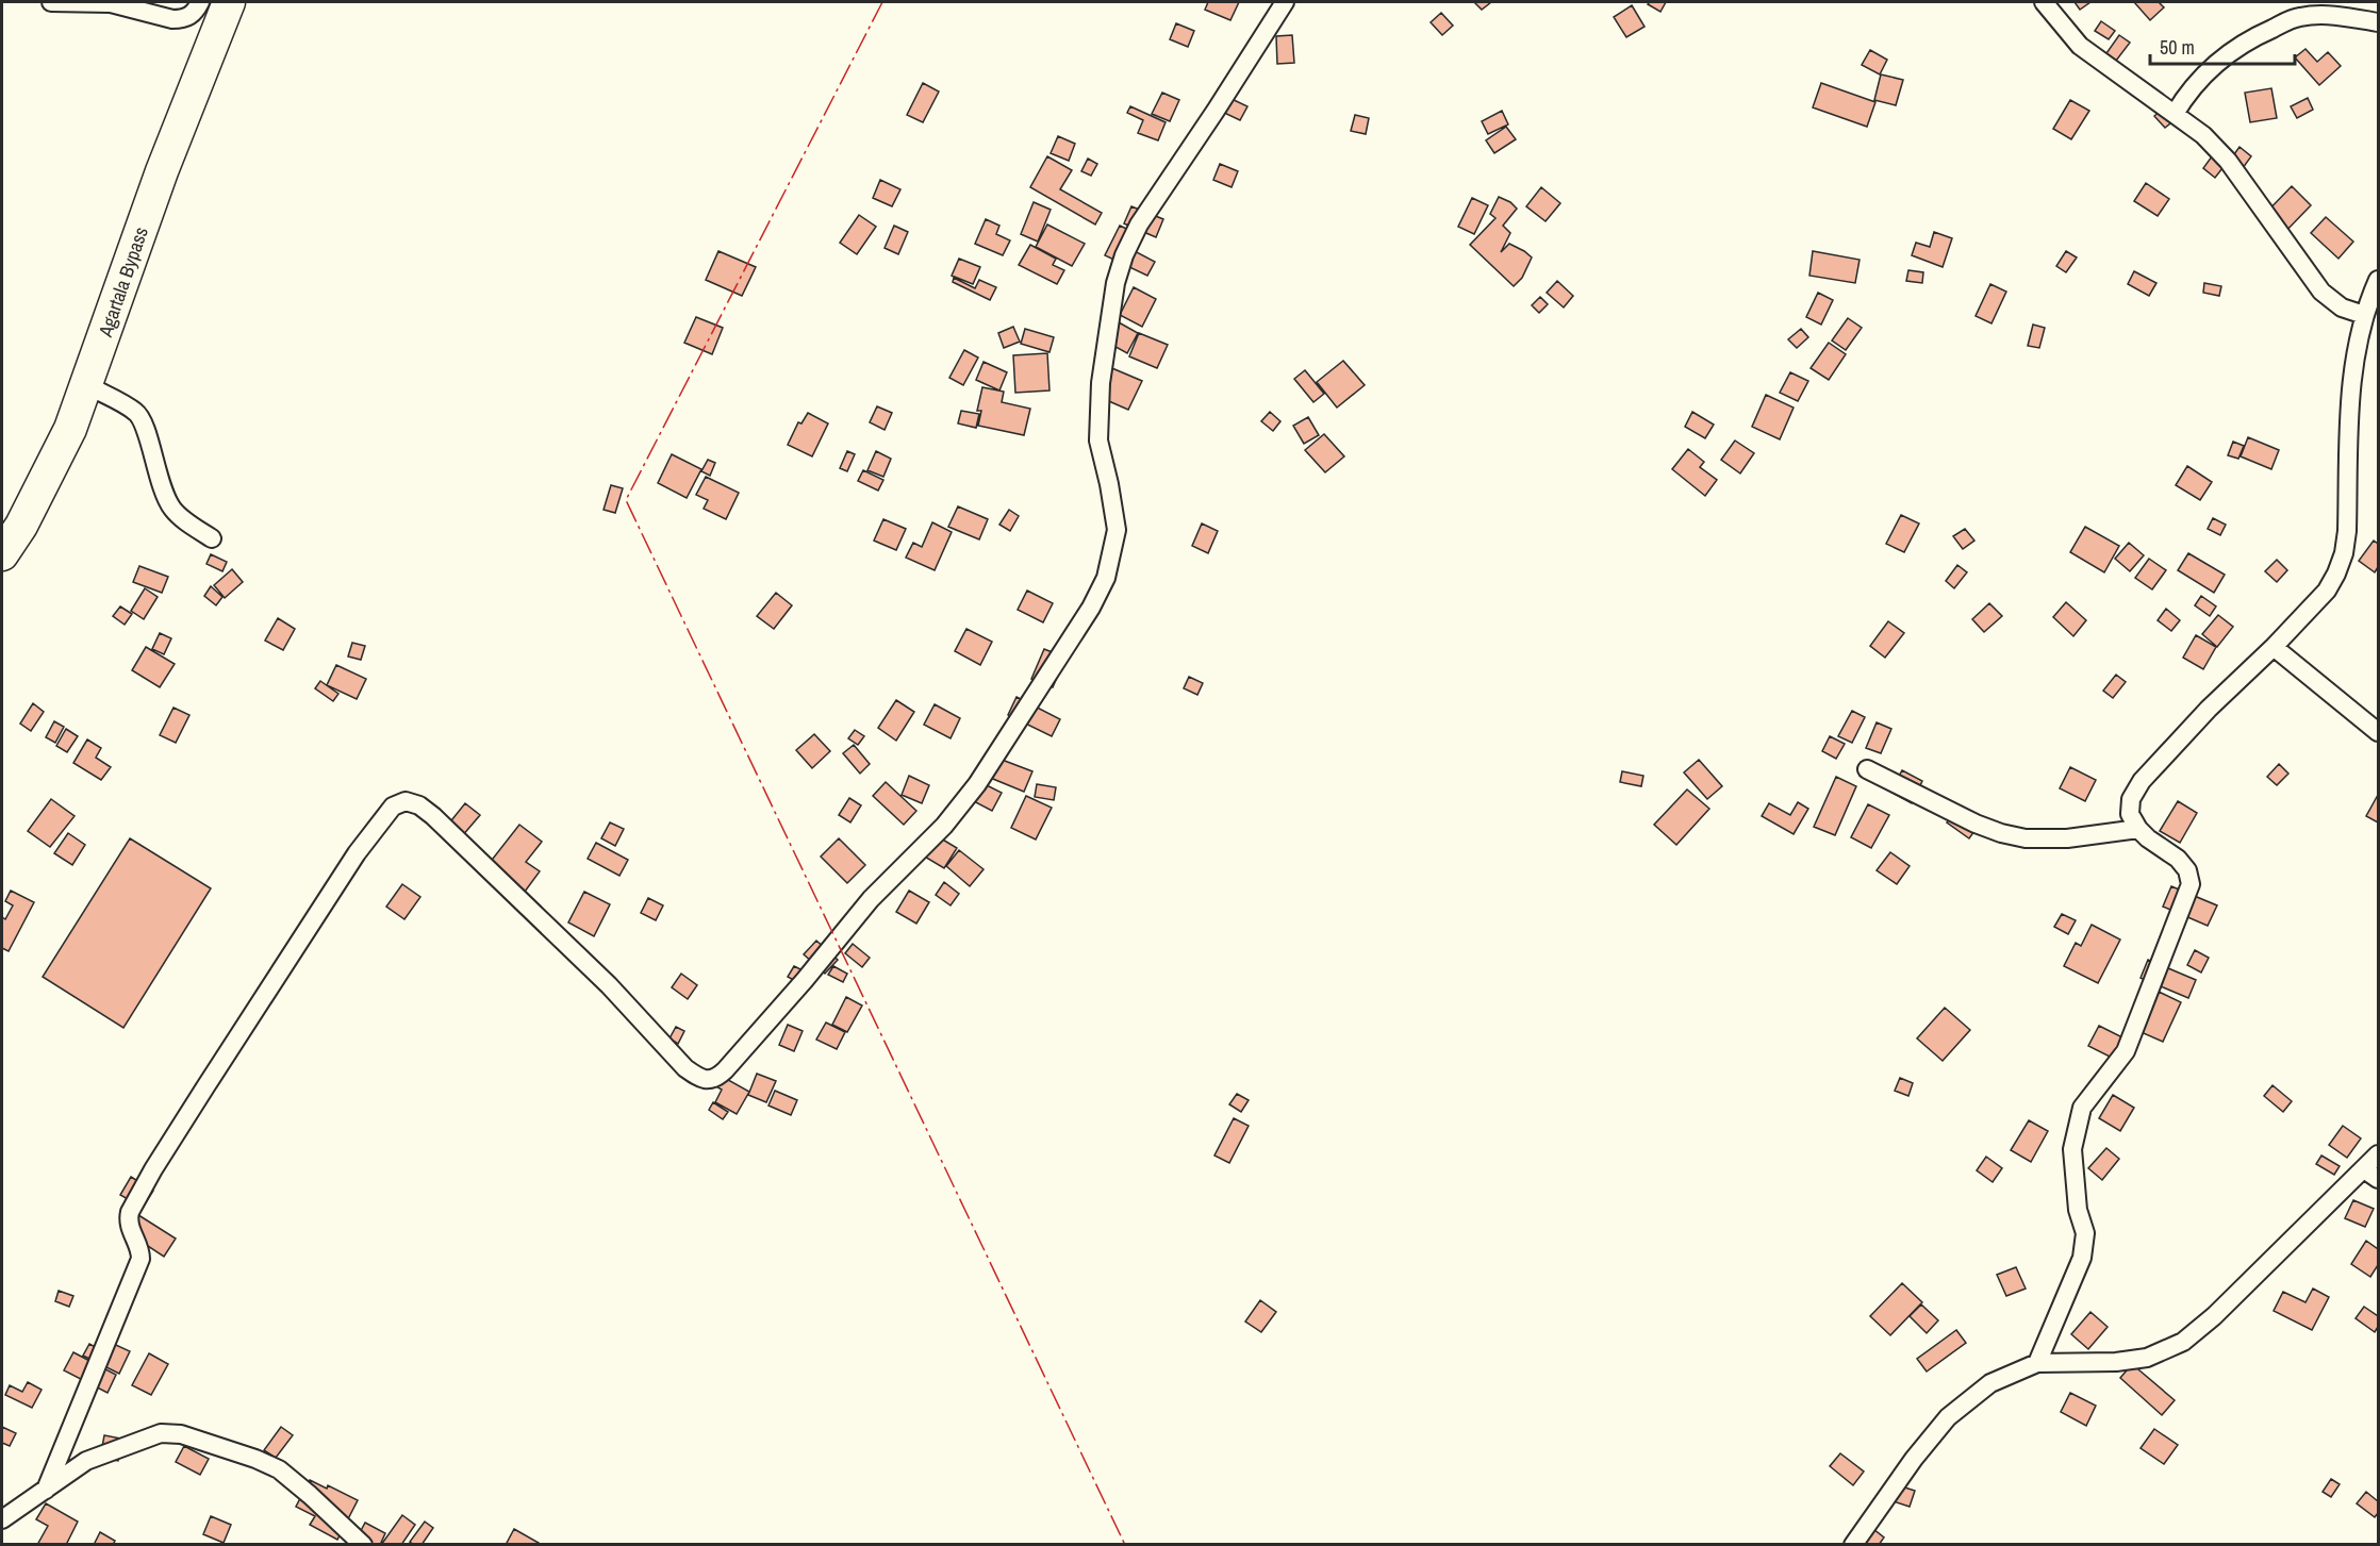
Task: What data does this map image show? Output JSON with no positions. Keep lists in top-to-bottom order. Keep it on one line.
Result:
{"streets":{"highway":["Agartala Bypass"]},"scale_bar":"50 m"}
